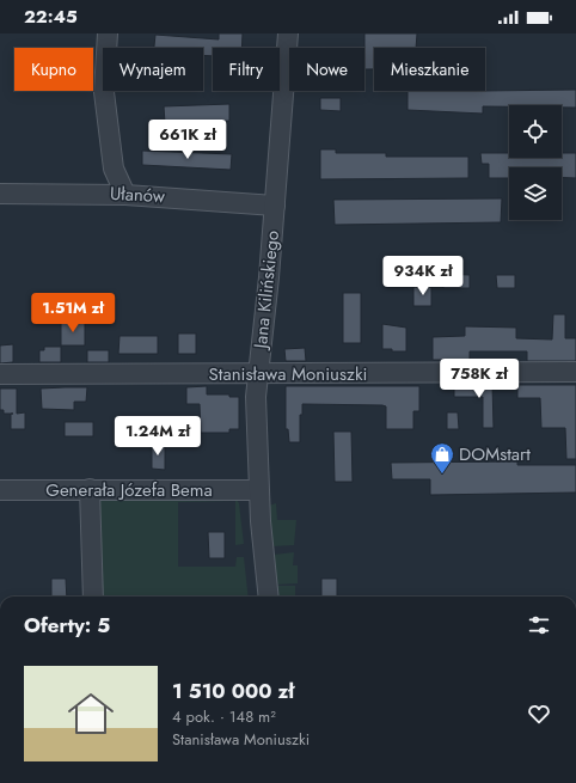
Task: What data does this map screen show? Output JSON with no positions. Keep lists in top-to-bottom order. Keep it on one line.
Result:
{"streets":{"street":["Ułanów","Jana Kilińskiego","Stanisława Moniuszki","Generała Józefa Bema"]},"crossings":[["Ułanów","Jana Kilińskiego"],["Jana Kilińskiego","Stanisława Moniuszki"],["Jana Kilińskiego","Generała Józefa Bema"]],"places":{"shop":["DOMstart"]},"page":{"status":"22:45","chip":["Kupno","Wynajem","Filtry","Nowe","Mieszkanie"],"price":["661K zł","934K zł","1.51M zł","758K zł","1.24M zł"],"heading":"Oferty: 5","list":[{"name":"1 510 000 zł","note":"4 pok. · 148 m² · Stanisława Moniuszki"}]}}
